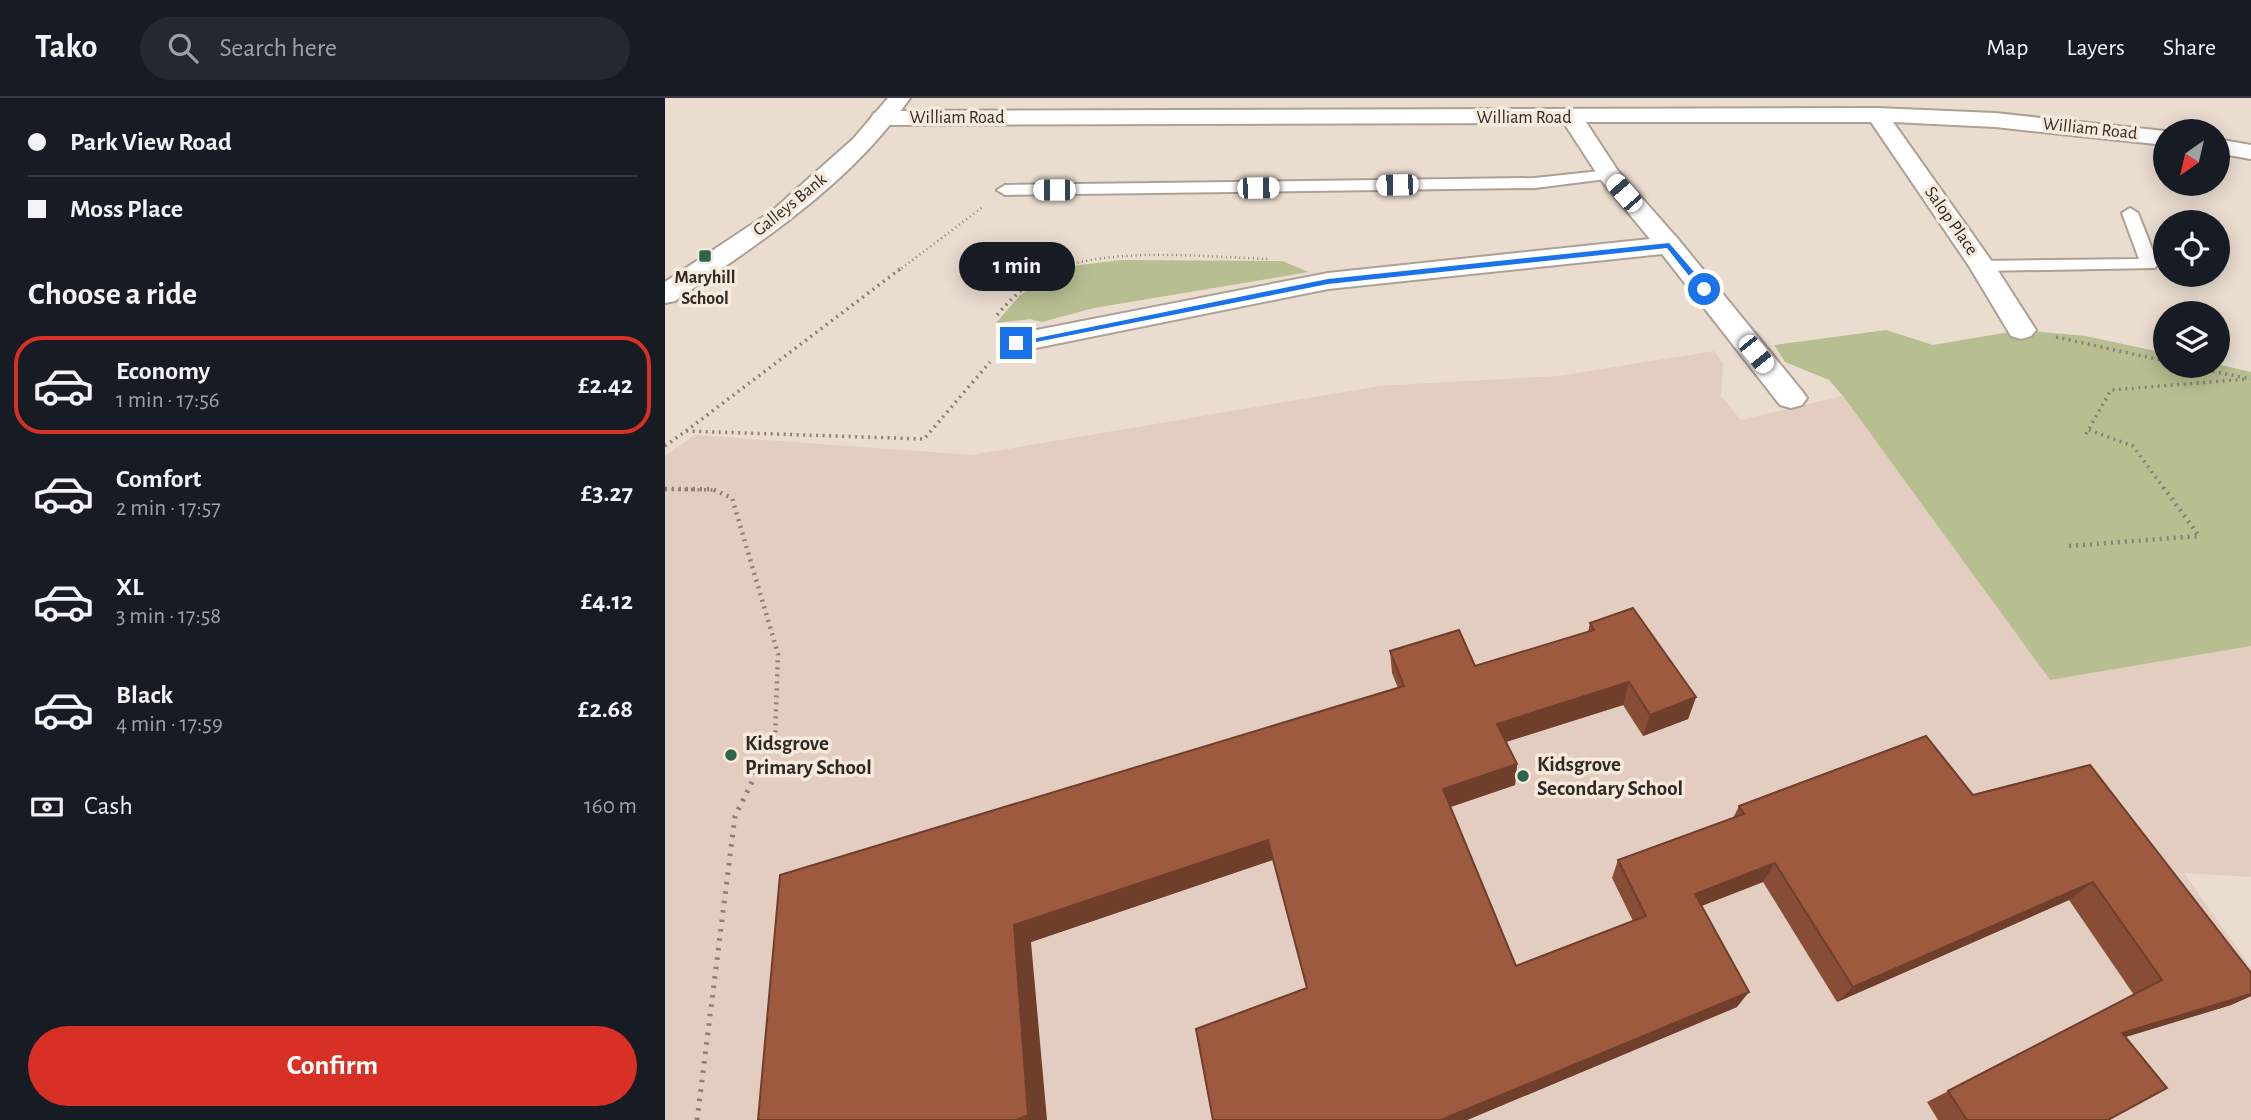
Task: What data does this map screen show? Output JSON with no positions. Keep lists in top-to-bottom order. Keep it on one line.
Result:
{"streets":{"street":["William Road","Galleys Bank","Salop Place"]},"crossings":[["William Road","Galleys Bank"],["William Road","Salop Place"]],"places":{"transit":["Maryhill School"],"other":["Kidsgrove Primary School","Kidsgrove Secondary School"]},"north":"bottom left","page":{"header":"Tako","search":"Search here","nav":["Map","Layers","Share"],"banner":["Park View Road","Moss Place"],"bubble":"1 min","heading":"Choose a ride","list":[{"name":"Economy","note":"1 min · 17:56","value":"£2.42"},{"name":"Comfort","note":"2 min · 17:57","value":"£3.27"},{"name":"XL","note":"3 min · 17:58","value":"£4.12"},{"name":"Black","note":"4 min · 17:59","value":"£2.68"}],"pay":["Cash","160 m"],"buttons":"Confirm"}}
